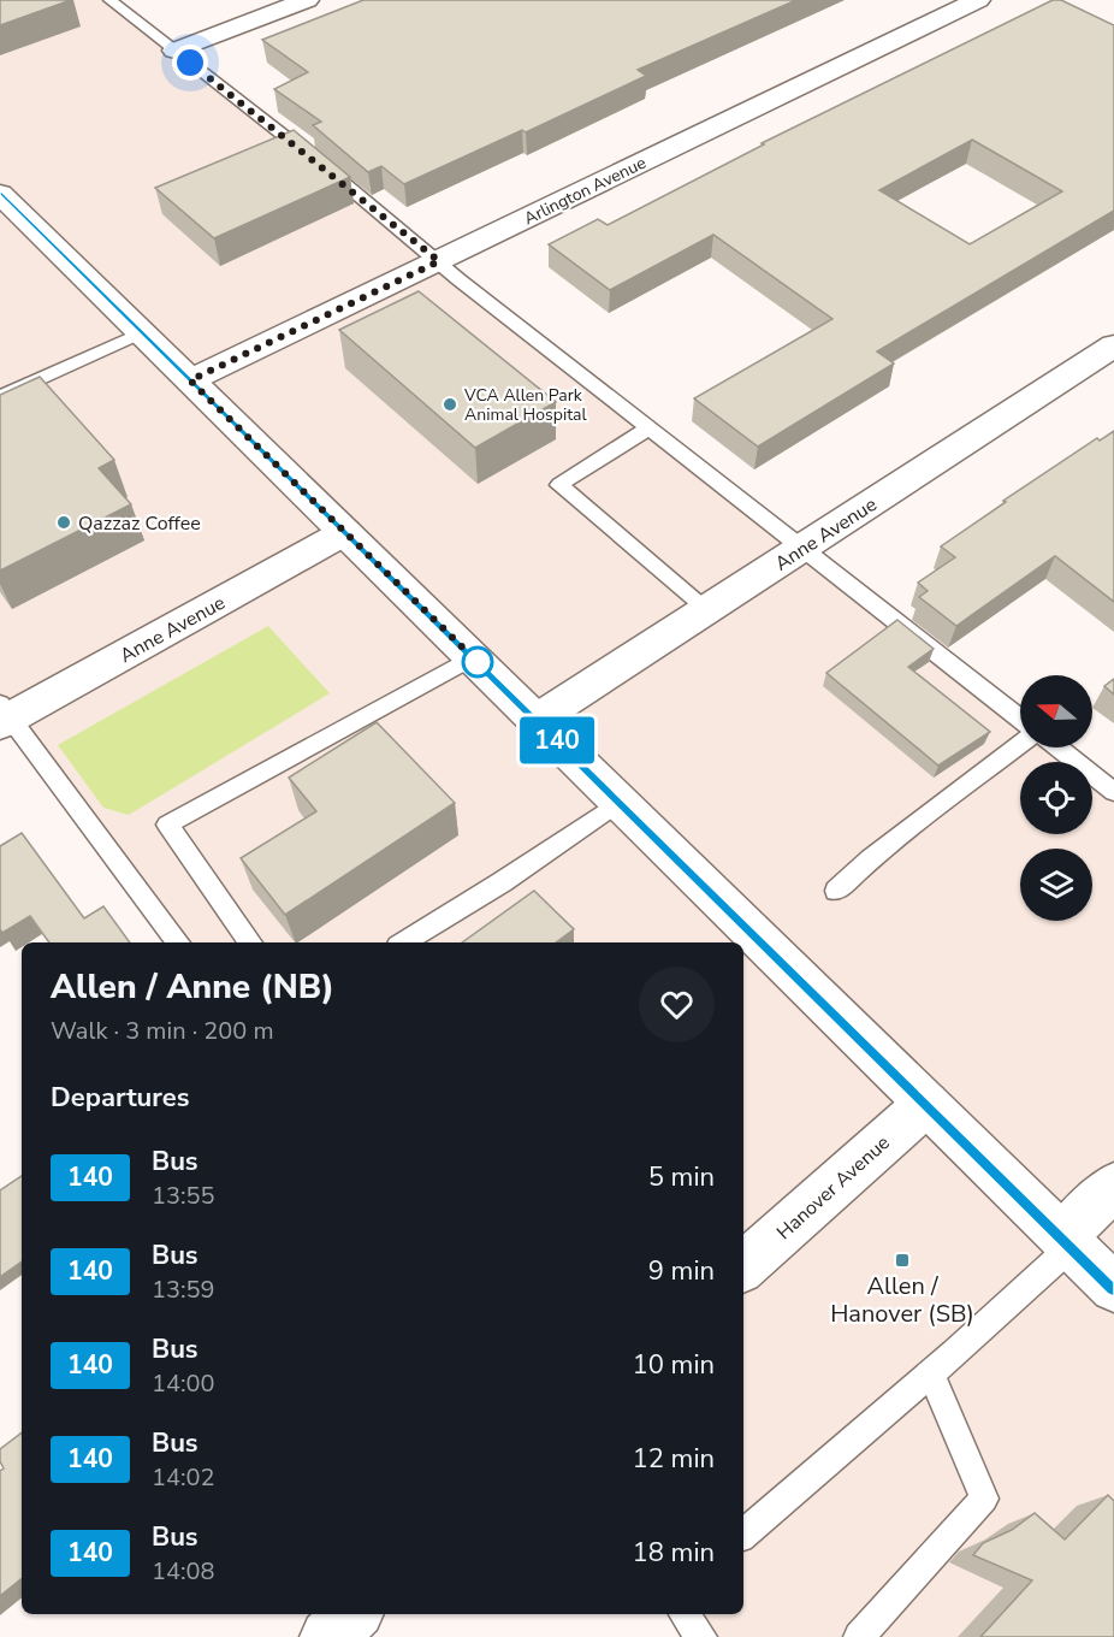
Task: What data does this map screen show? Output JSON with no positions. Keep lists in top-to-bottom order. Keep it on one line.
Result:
{"streets":{"street":["Arlington Avenue","Anne Avenue","Hanover Avenue"]},"places":{"other":["VCA Allen Park Animal Hospital","Qazzaz Coffee"],"transit":["Allen / Hanover (SB)"]},"lines":["bus line 140"],"north":"left","page":{"on_map":"140","heading":[["Allen / Anne (NB)","Walk · 3 min · 200 m"],"Departures"],"list":[{"mark":"140","name":"Bus","note":"13:55","value":"5 min"},{"mark":"140","name":"Bus","note":"13:59","value":"9 min"},{"mark":"140","name":"Bus","note":"14:00","value":"10 min"},{"mark":"140","name":"Bus","note":"14:02","value":"12 min"},{"mark":"140","name":"Bus","note":"14:08","value":"18 min"}]}}
